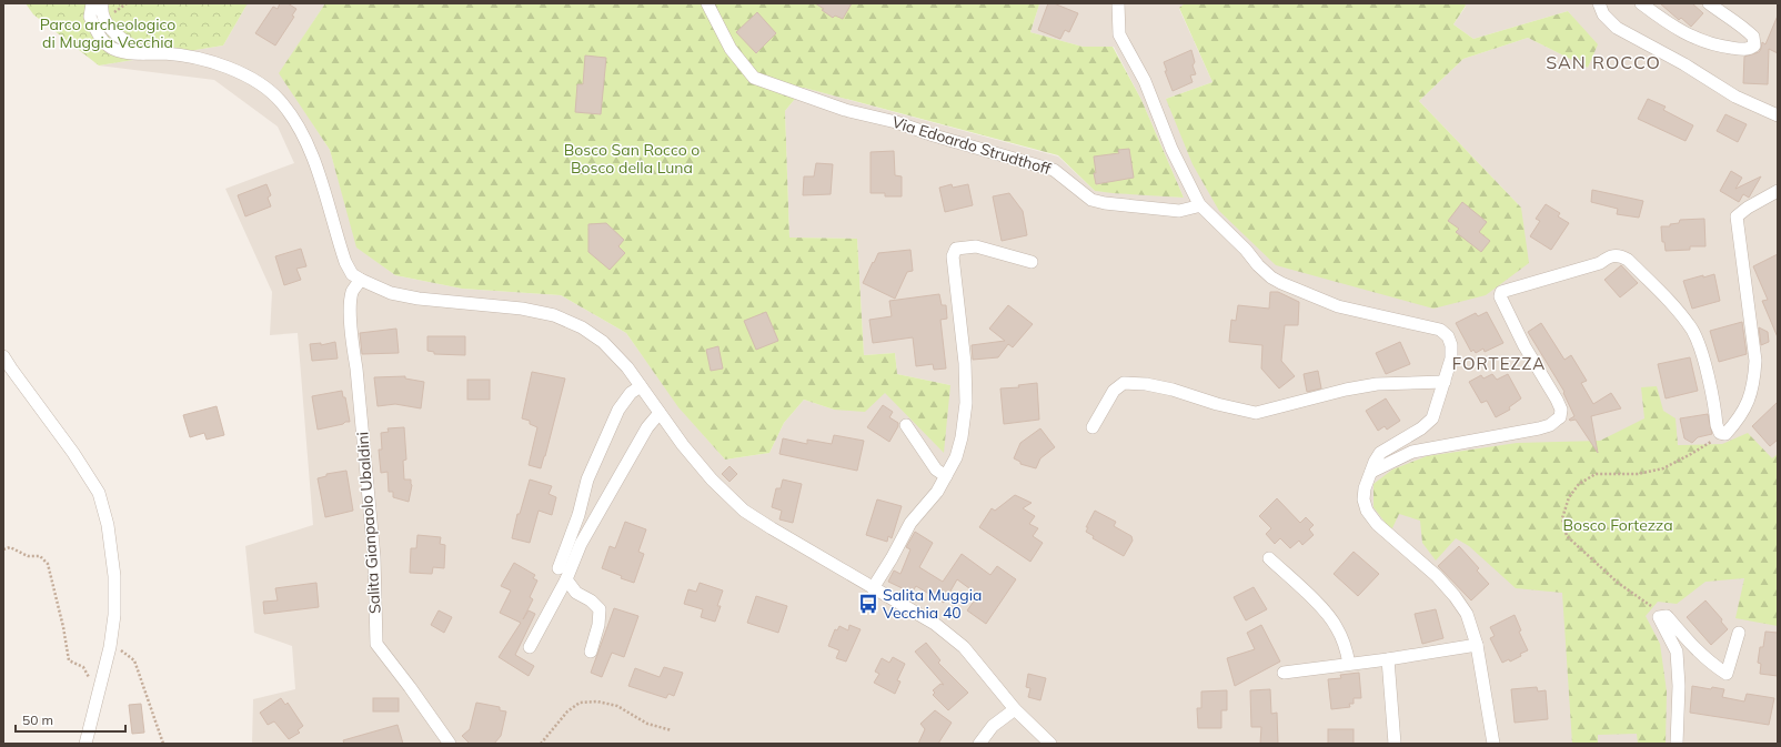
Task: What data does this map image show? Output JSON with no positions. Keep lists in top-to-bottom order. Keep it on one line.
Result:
{"streets":{"street":["Via Edoardo Strudthoff","Salita Gianpaolo Ubaldini"]},"districts":["SAN ROCCO","FORTEZZA"],"parks":["Parco archeologico di Muggia Vecchia","Bosco San Rocco o Bosco della Luna","Bosco Fortezza"],"places":{"bus stop":["Salita Muggia Vecchia 40"]},"scale_bar":"50 m"}
